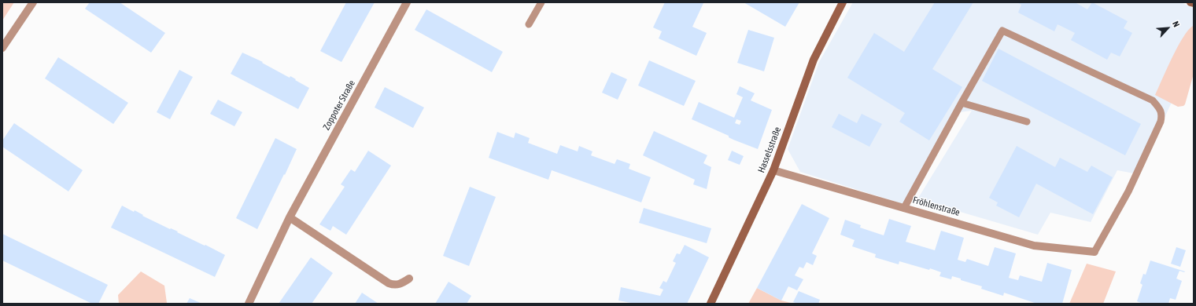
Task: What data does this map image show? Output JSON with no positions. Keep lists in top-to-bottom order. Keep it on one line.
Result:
{"streets":{"street":["Zoppoter Straße","Hasselsstraße","Fröhlenstraße"]},"crossings":[["Hasselsstraße","Fröhlenstraße"]],"north":"top right"}
